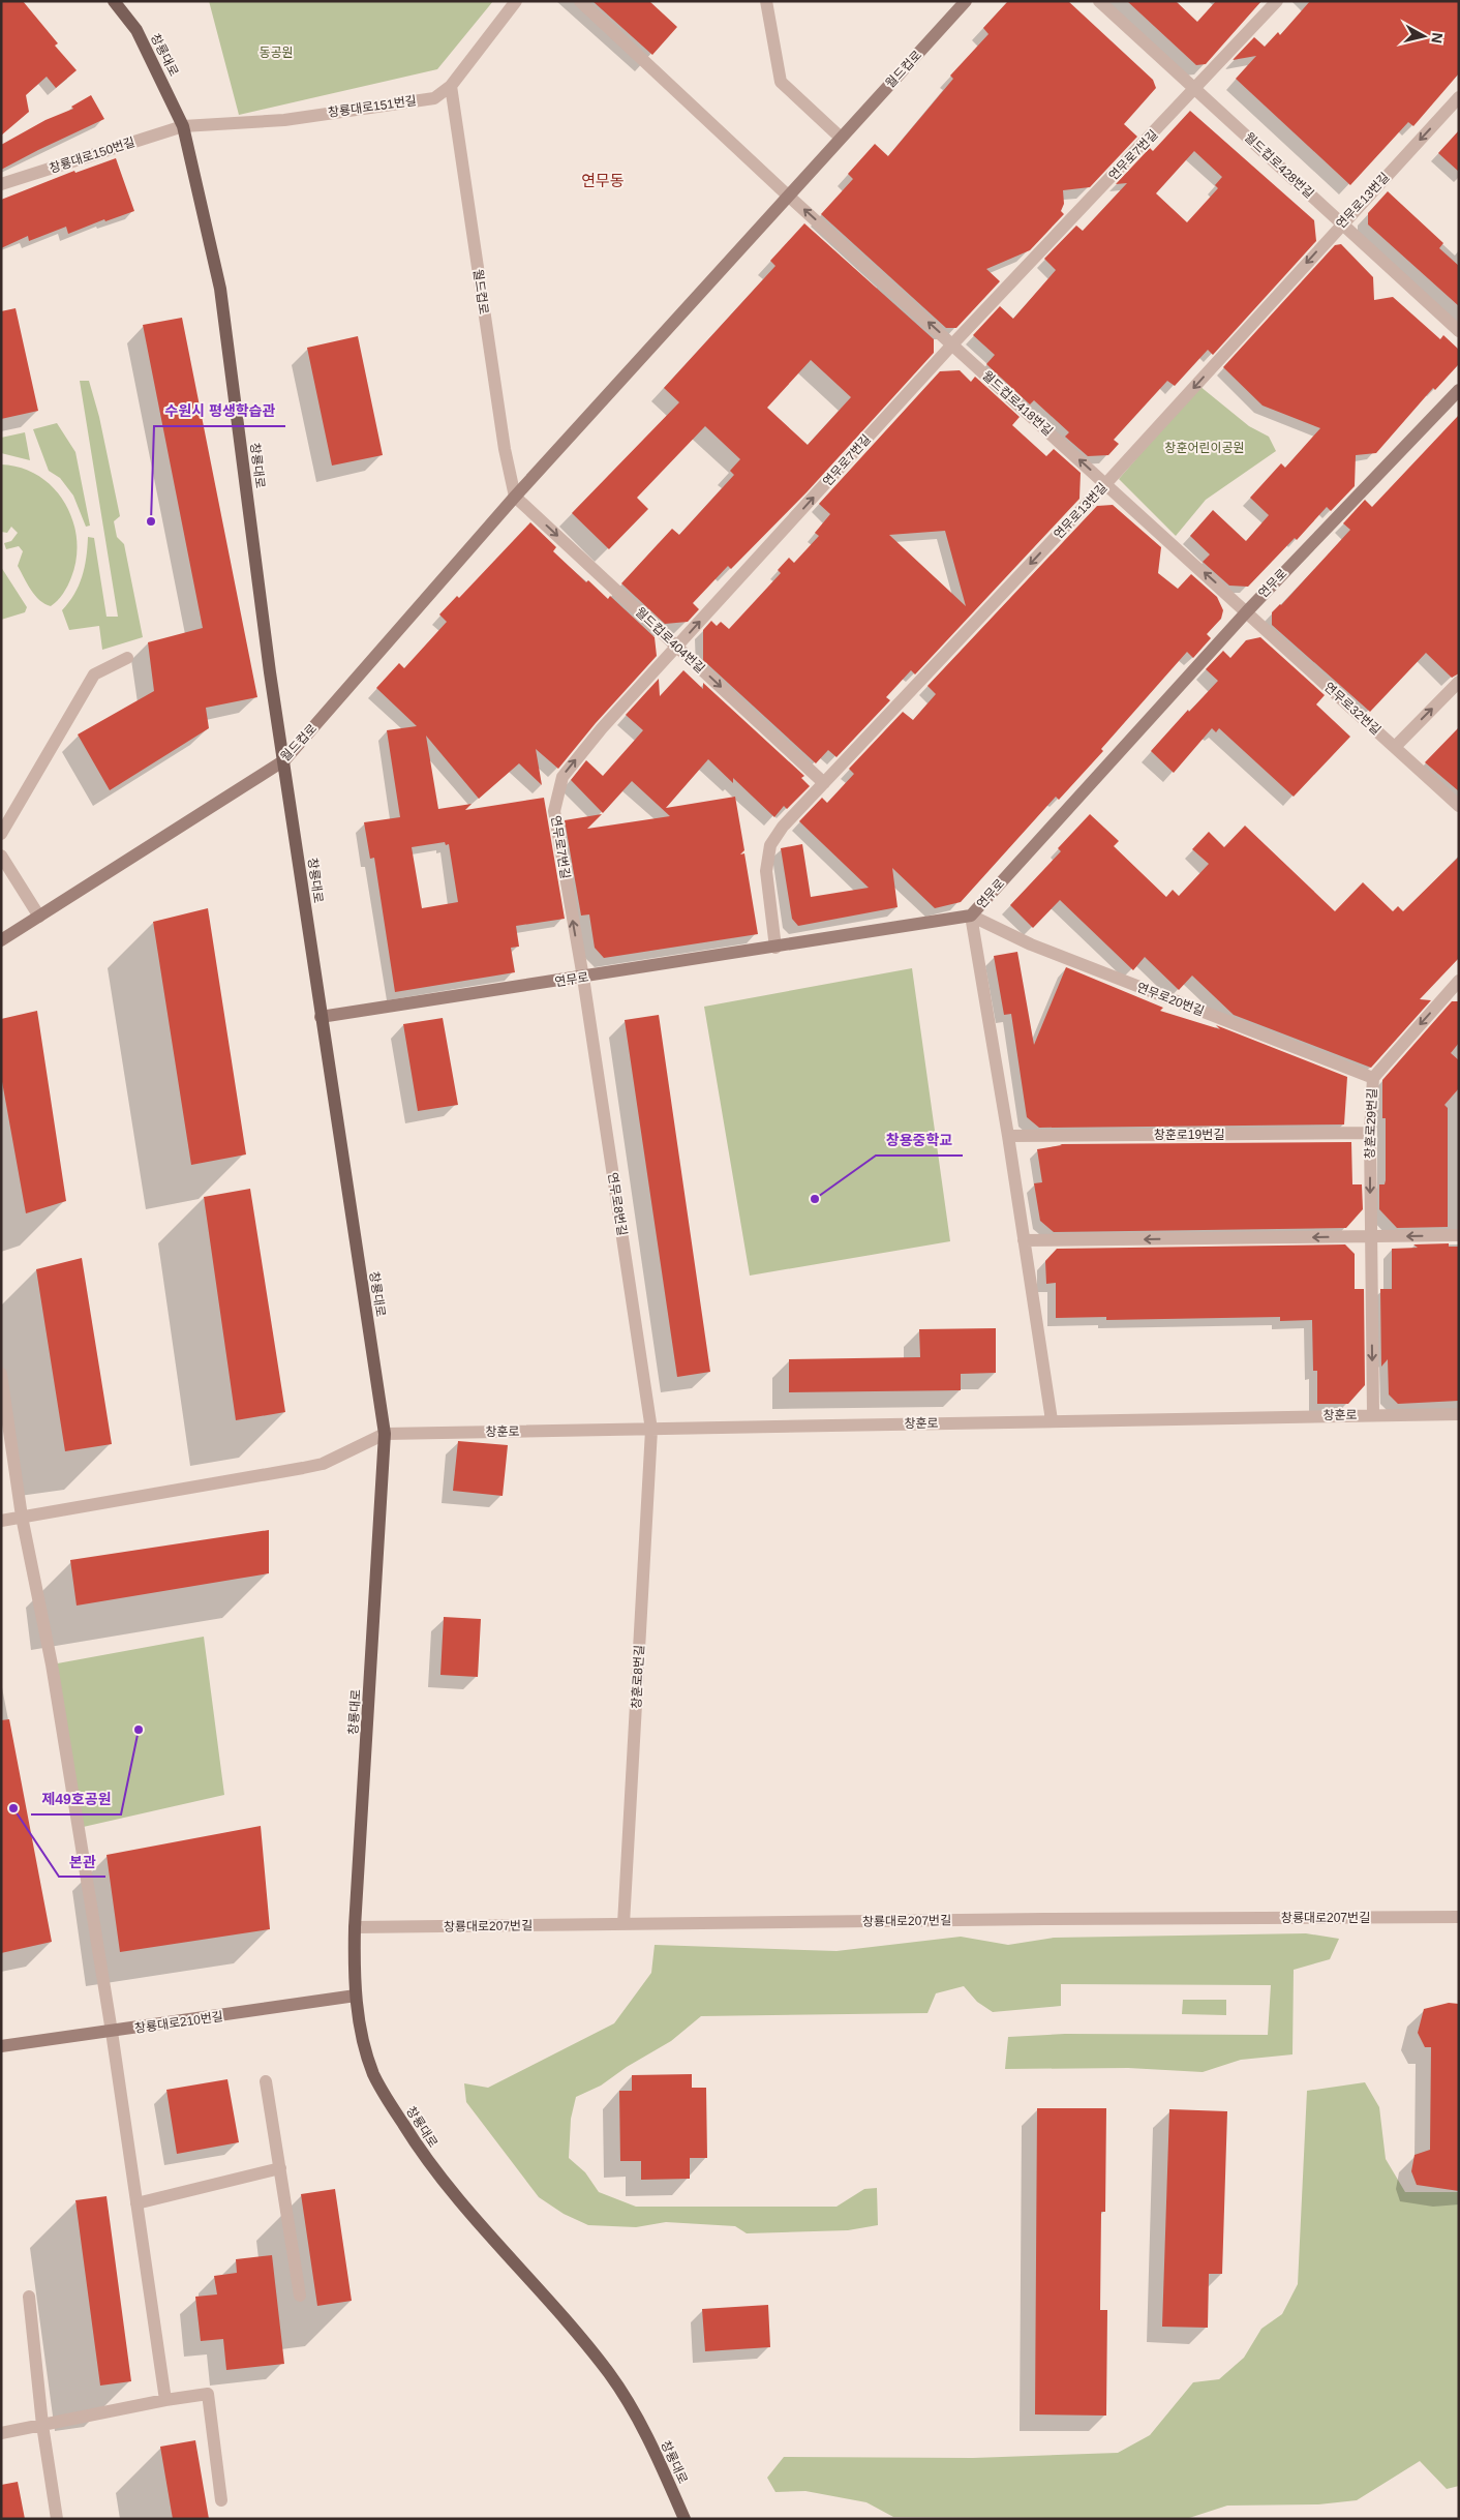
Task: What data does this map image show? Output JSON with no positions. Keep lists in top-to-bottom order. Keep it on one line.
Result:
{"streets":{"main road":["창룡대로"],"street":["월드컵로","창룡대로151번길","창룡대로150번길","연무로7번길","월드컵로428번길","연무로13번길","월드컵로418번길","연무로","월드컵로404번길","연무로32번길","연무로20번길","창훈로29번길","창훈로19번길","연무로8번길","창훈로","창훈로8번길","창룡대로207번길","창룡대로210번길"]},"crossings":[["창룡대로","월드컵로"],["창룡대로","창룡대로151번길"],["창룡대로","창룡대로150번길"],["창룡대로","연무로"],["창룡대로","창훈로"],["창룡대로","창룡대로207번길"],["창룡대로","창룡대로210번길"],["월드컵로","창룡대로151번길"],["월드컵로","월드컵로418번길"],["월드컵로","월드컵로404번길"],["창룡대로151번길","창룡대로150번길"],["연무로7번길","월드컵로428번길"],["연무로7번길","월드컵로418번길"],["연무로7번길","연무로"],["연무로7번길","월드컵로404번길"],["연무로7번길","연무로8번길"],["월드컵로428번길","연무로13번길"],["연무로13번길","월드컵로418번길"],["연무로13번길","연무로"],["연무로13번길","월드컵로404번길"],["월드컵로418번길","연무로"],["월드컵로418번길","연무로32번길"],["연무로","연무로32번길"],["연무로","연무로20번길"],["연무로","연무로8번길"],["연무로20번길","창훈로29번길"],["창훈로29번길","창훈로19번길"],["창훈로29번길","창훈로"],["연무로8번길","창훈로"],["연무로8번길","창훈로8번길"],["창훈로","창훈로8번길"],["창훈로8번길","창룡대로207번길"]],"one_way":["연무로7번길","연무로13번길","월드컵로418번길","월드컵로404번길","창훈로29번길"],"districts":["연무동"],"parks":["동공원","창훈어린이공원"],"places":["수원시 평생학습관","창용중학교","제49호공원","본관"],"north":"right"}
